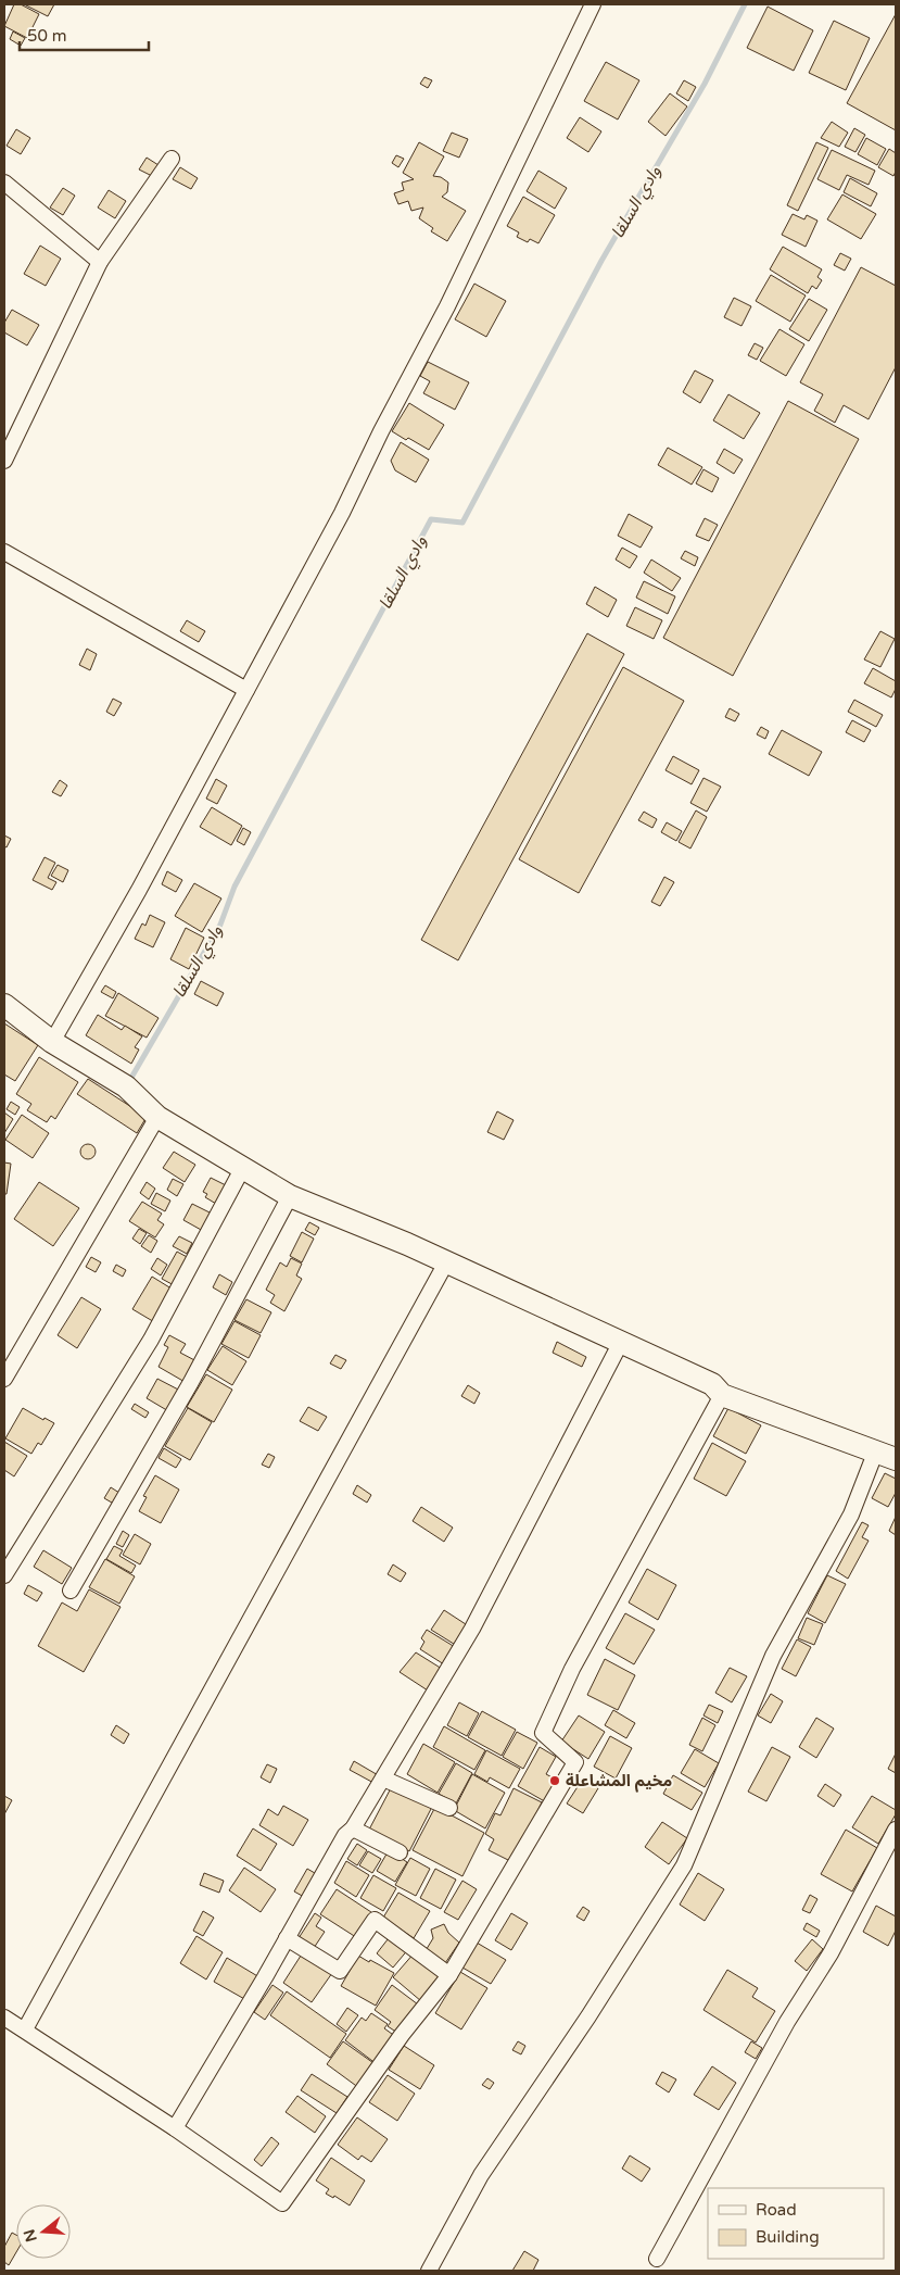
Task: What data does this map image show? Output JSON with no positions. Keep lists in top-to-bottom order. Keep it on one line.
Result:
{"water":["وادي السلقا"],"places":["مخيم المشاعلة"],"legend":["Road","Building"],"scale_bar":"50 m","north":"left"}
